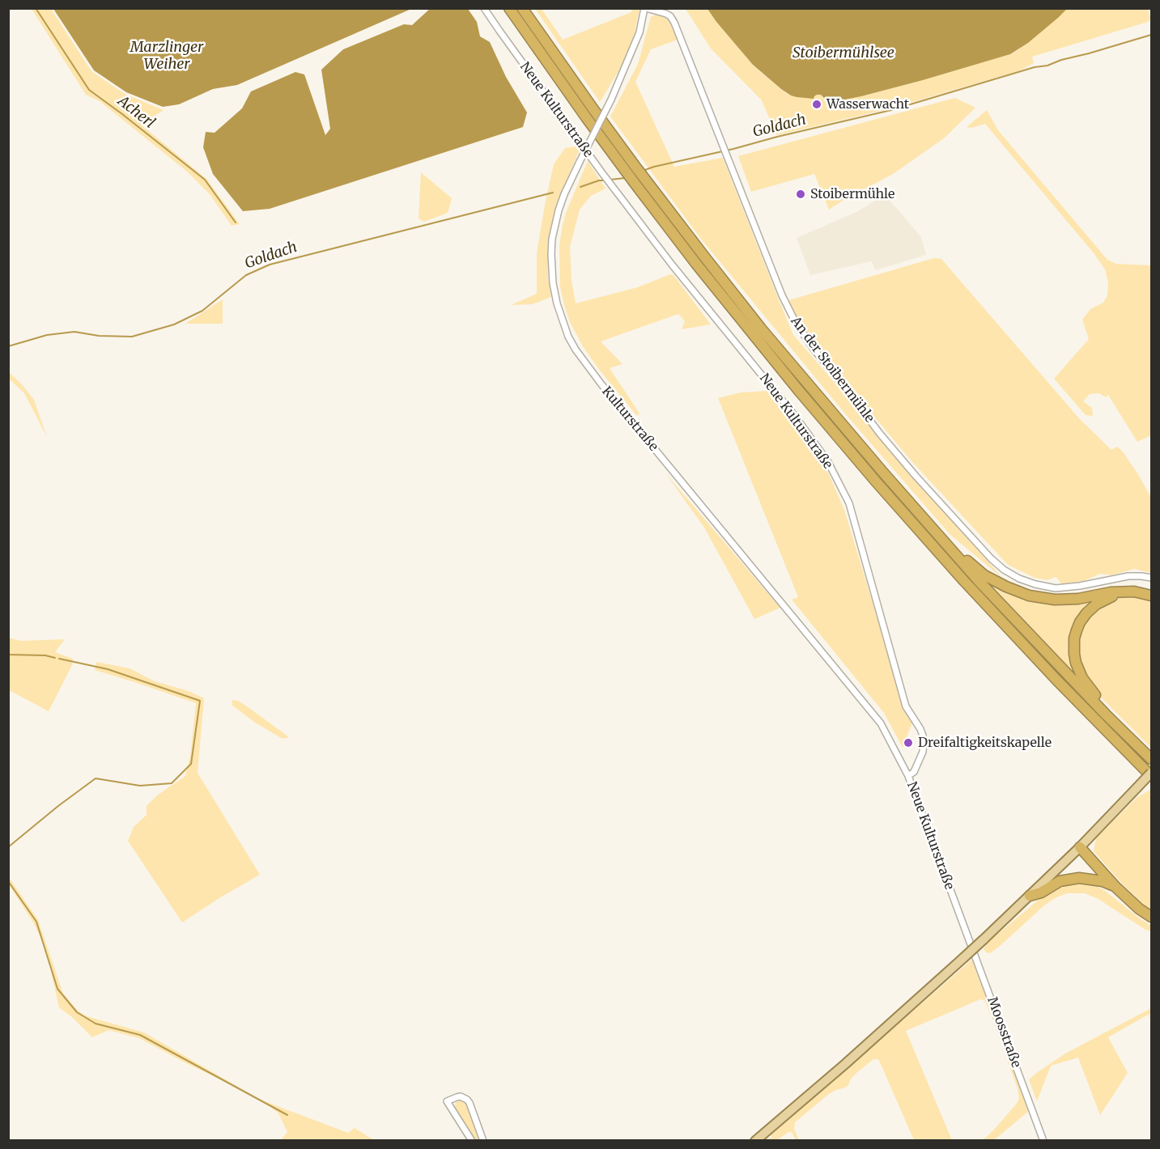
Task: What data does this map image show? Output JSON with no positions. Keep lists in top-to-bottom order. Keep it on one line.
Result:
{"streets":{"street":["Neue Kulturstraße","An der Stoibermühle","Kulturstraße","Moosstraße"]},"crossings":[["Neue Kulturstraße","Kulturstraße"],["Neue Kulturstraße","Moosstraße"],["An der Stoibermühle","Kulturstraße"]],"water":["Marzlinger Weiher","Stoibermühlsee","Acherl","Goldach"],"places":["Wasserwacht","Stoibermühle","Dreifaltigkeitskapelle"]}
